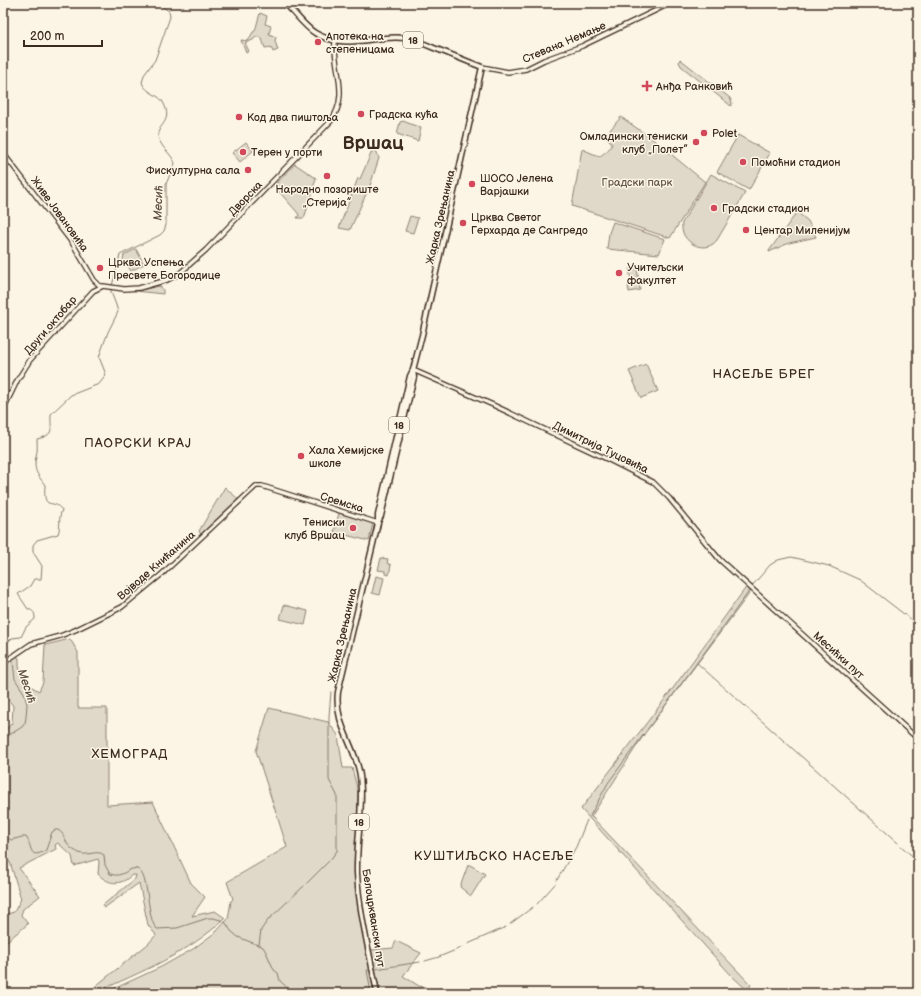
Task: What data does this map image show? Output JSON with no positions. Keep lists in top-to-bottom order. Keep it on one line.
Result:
{"streets":{"main road":["18","Стевана Немање","Жарка Зрењанина","Белоцрквански пут"],"street":["Дворска","Живе Јовановића","Други октобар","Димитрија Туцовића","Сремска","Војводе Книћанина","Месићки пут"]},"crossings":[["Стевана Немање","Дворска"],["Стевана Немање","Жарка Зрењанина"],["Дворска","Живе Јовановића"],["Дворска","Други октобар"],["Живе Јовановића","Други октобар"],["Жарка Зрењанина","Димитрија Туцовића"],["Жарка Зрењанина","Сремска"],["Жарка Зрењанина","Белоцрквански пут"],["Димитрија Туцовића","Месићки пут"],["Сремска","Војводе Книћанина"]],"districts":["Вршац","НАСЕЉЕ БРЕГ","ПАОРСКИ КРАЈ","ХЕМОГРАД","КУШТИЉСКО НАСЕЉЕ"],"water":["Месић"],"parks":["Градски парк"],"places":{"other":["Апотека на степеницама","Градска кућа","Код два пиштоља","Polet","Омладински тениски клуб „Полет”","Терен у порти","Помоћни стадион","Фискултурна сала","Народно позориште „Стерија”","ШОСО Јелена Варјашки","Градски стадион","Црква Светог Герхарда де Сангредо","Центар Миленијум","Црква Успења Пресвете Богородице","Учитељски факултет","Хала Хемијске школе","Тениски клуб Вршац"],"health":["Анђа Ранковић"]},"scale_bar":"200 m"}
